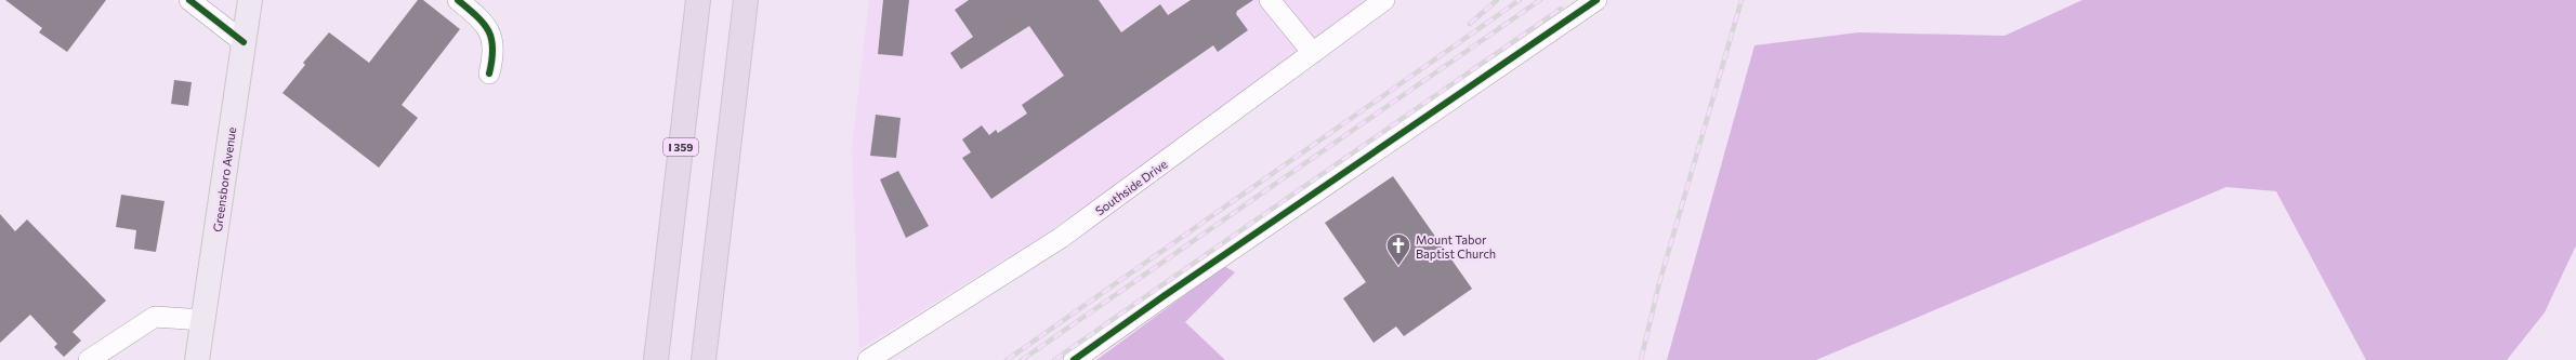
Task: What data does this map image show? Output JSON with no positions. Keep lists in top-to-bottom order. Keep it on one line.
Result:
{"streets":{"highway":["I 359"],"main road":["Greensboro Avenue"],"street":["Southside Drive"]},"places":{"church":["Mount Tabor Baptist Church"]}}
